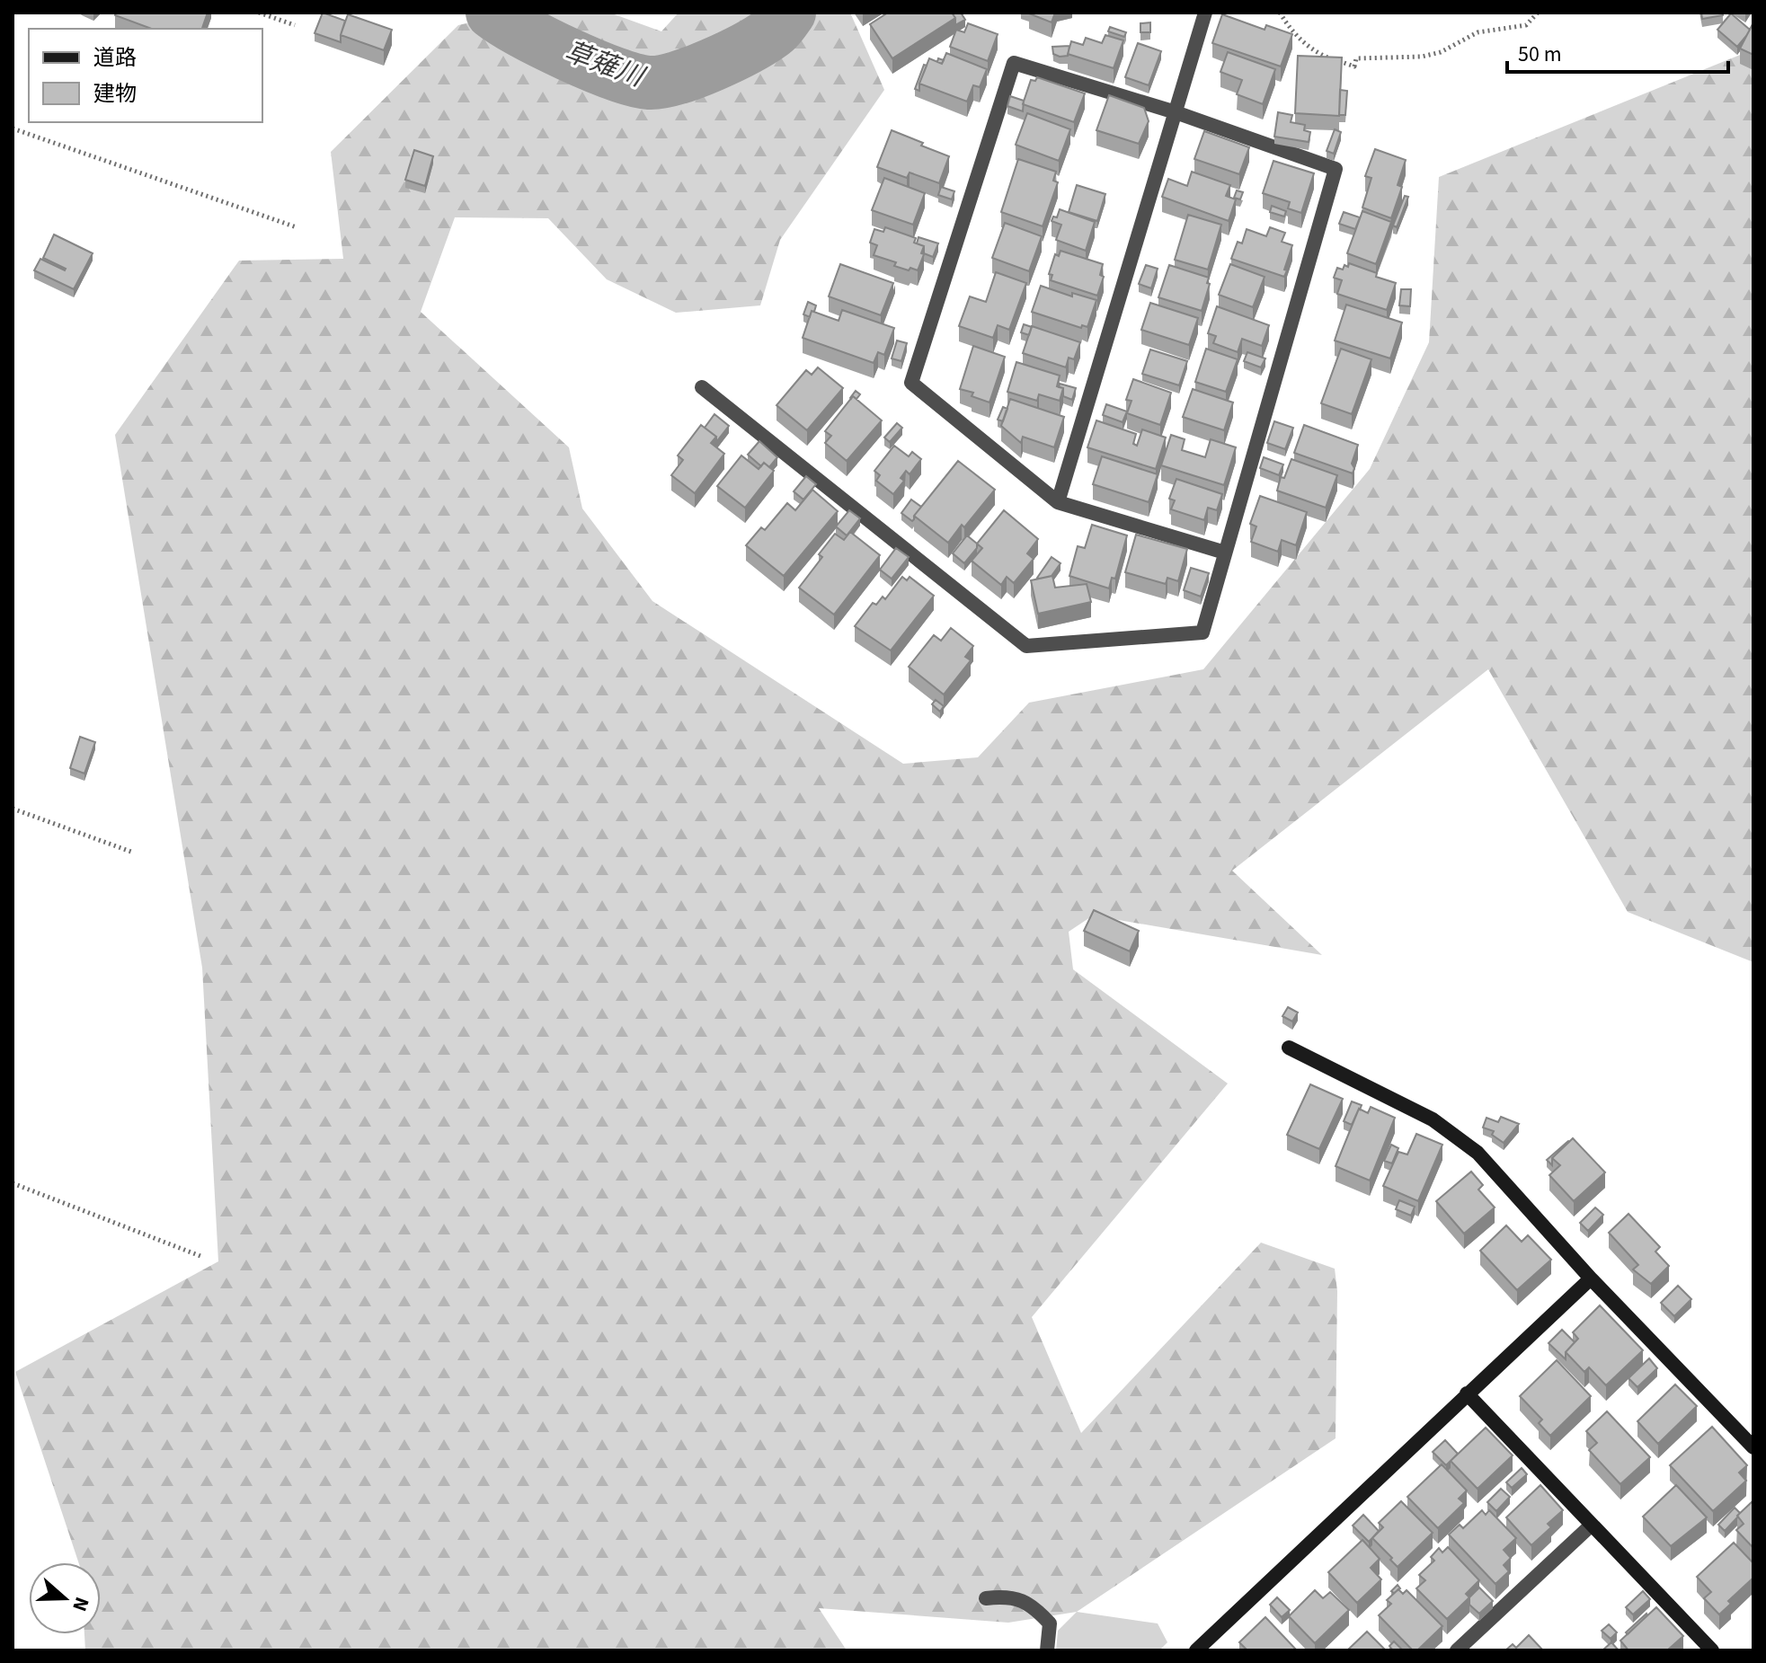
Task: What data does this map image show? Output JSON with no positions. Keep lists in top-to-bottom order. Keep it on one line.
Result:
{"water":["草薙川"],"legend":["道路","建物"],"scale_bar":"50 m","north":"right"}
